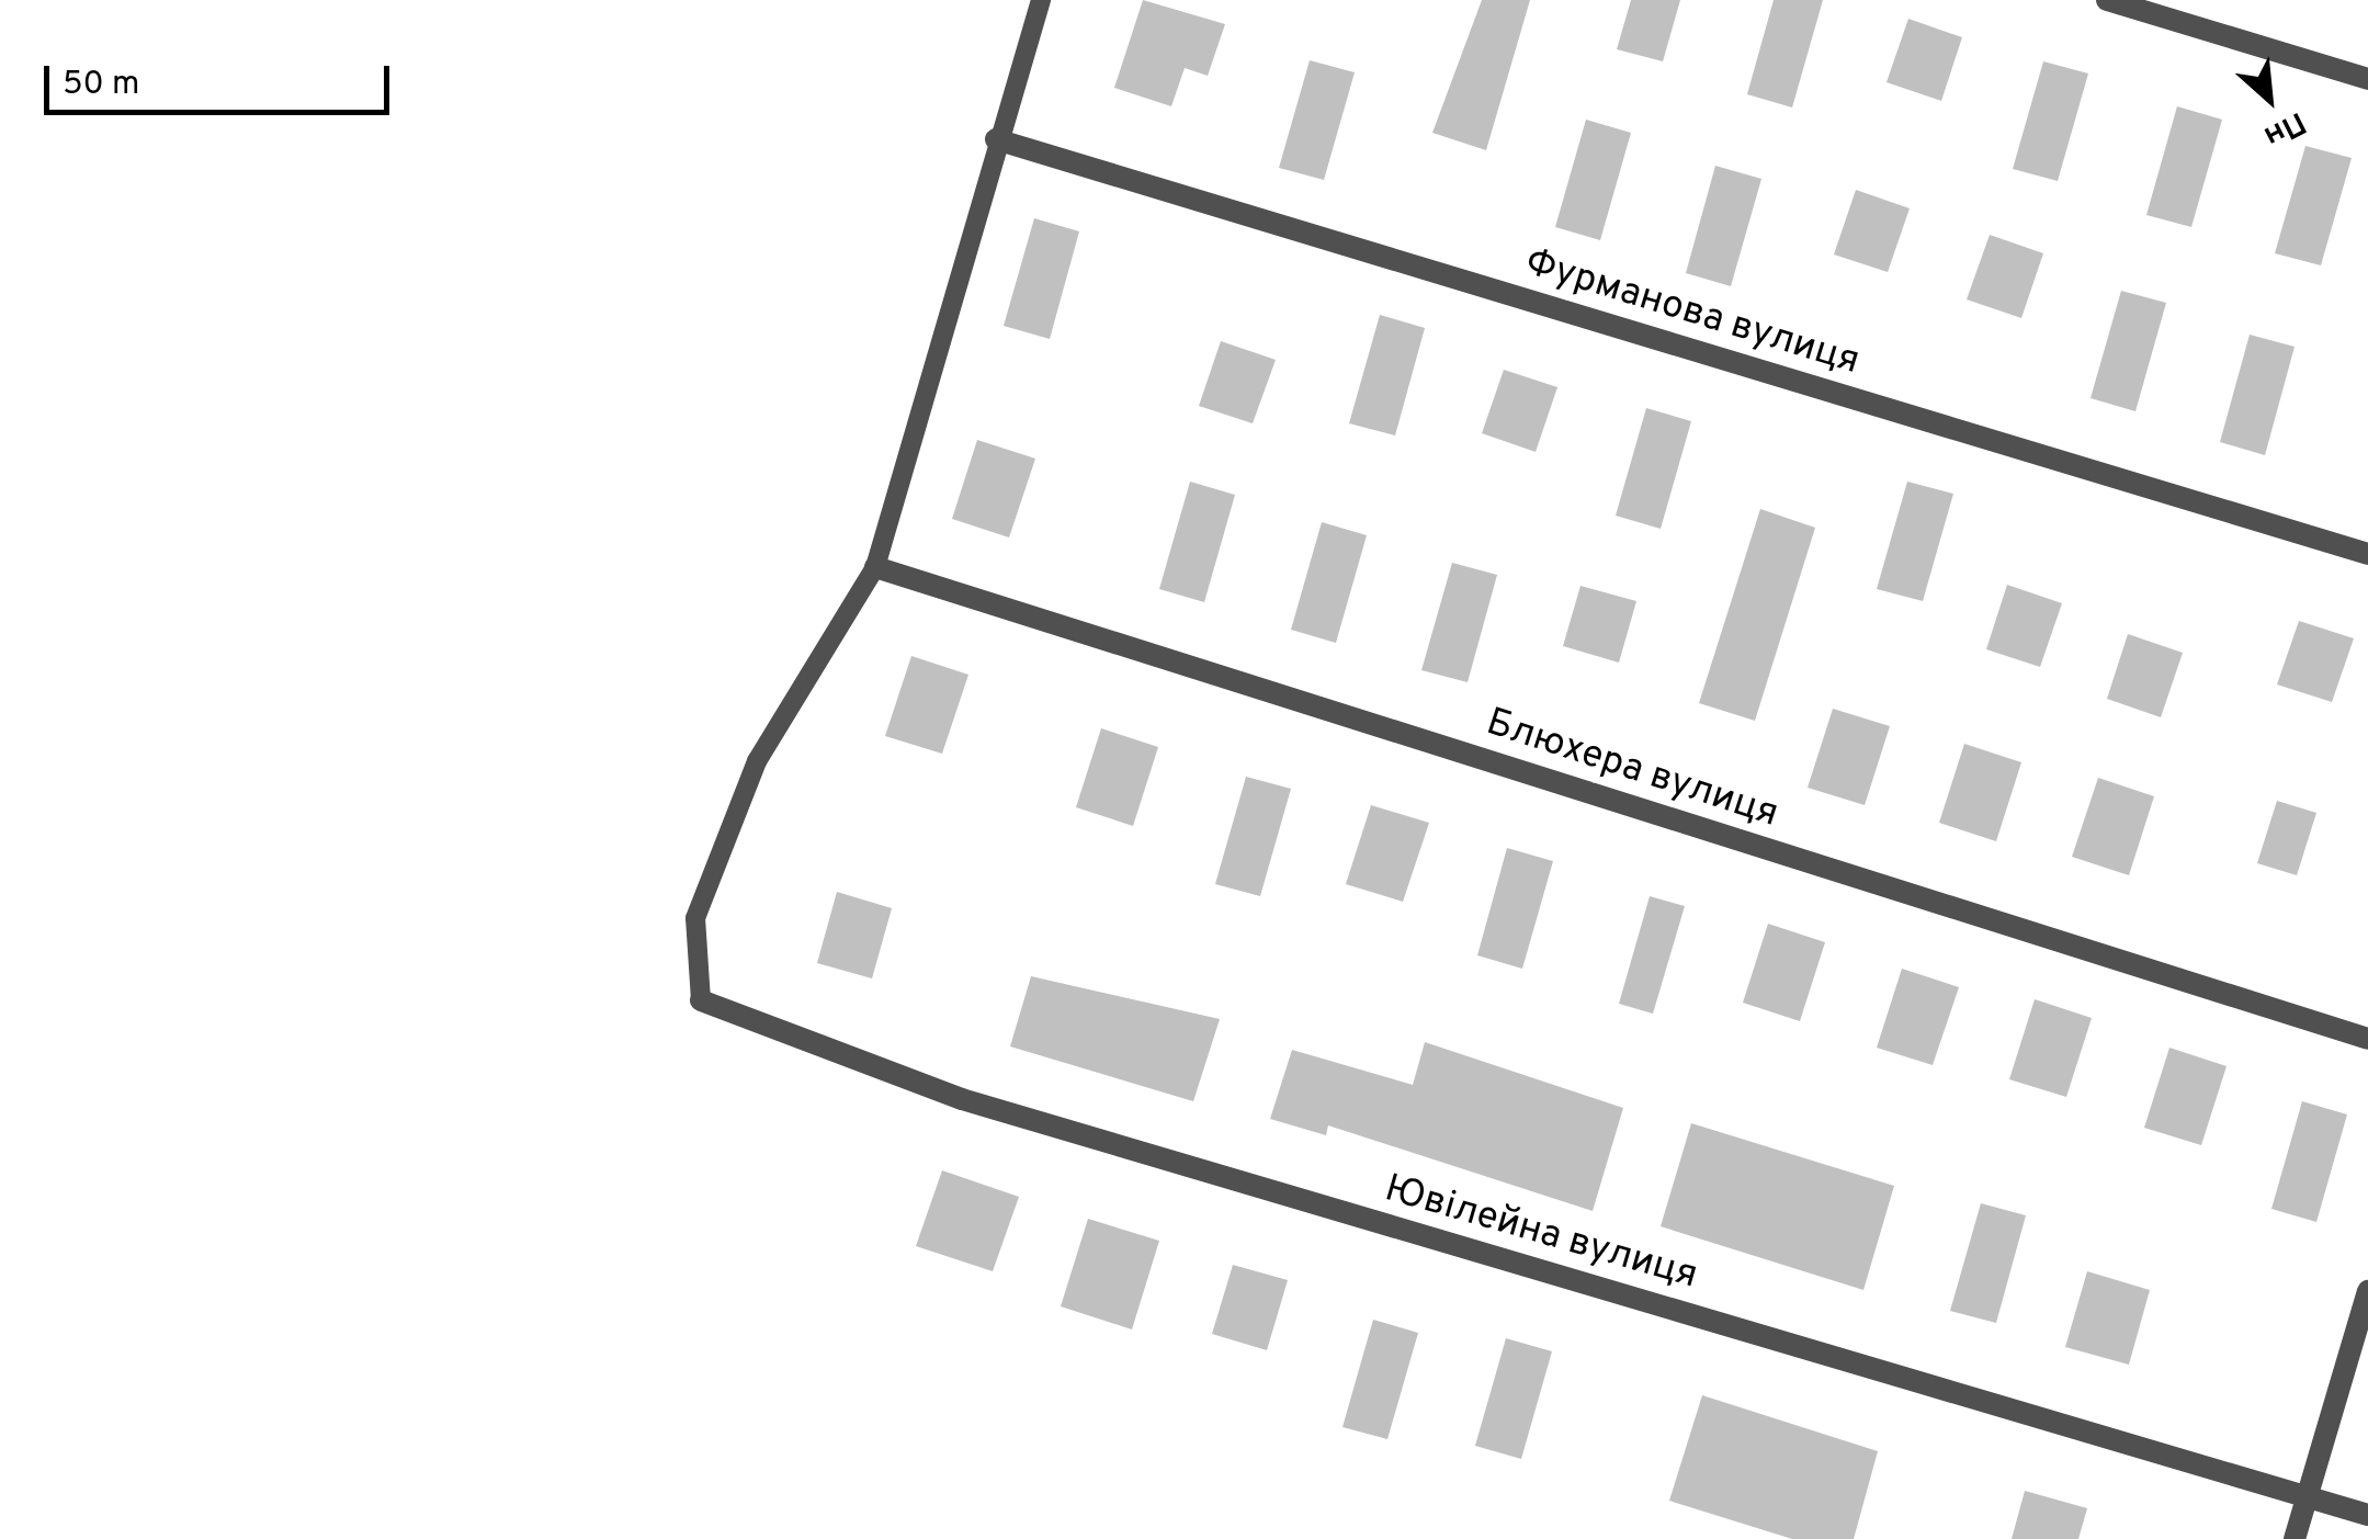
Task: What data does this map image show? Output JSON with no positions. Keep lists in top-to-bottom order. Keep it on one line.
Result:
{"streets":{"street":["Фурманова вулиця","Блюхера вулиця","Ювілейна вулиця"]},"scale_bar":"50 m","north":"bottom right"}
